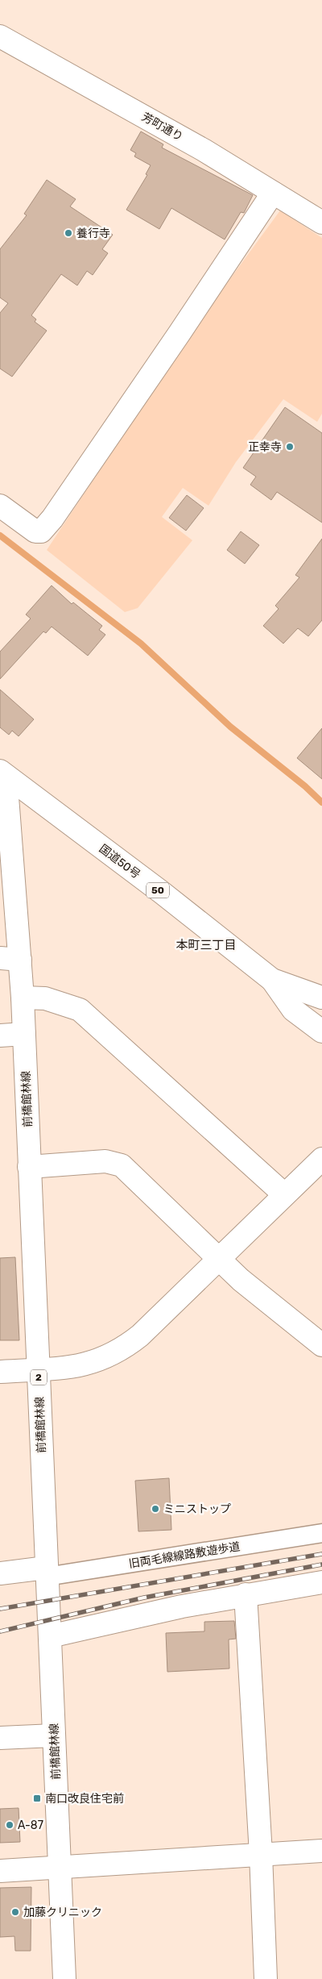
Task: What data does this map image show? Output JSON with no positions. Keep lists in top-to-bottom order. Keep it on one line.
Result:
{"streets":{"main road":["芳町通り","国道50号","50","前橋館林線","2"],"street":["旧両毛線線路敷遊歩道"]},"crossings":[["国道50号","前橋館林線"],["前橋館林線","旧両毛線線路敷遊歩道"]],"districts":["本町三丁目"],"places":{"other":["養行寺","正幸寺","ミニストップ","A-87","加藤クリニック"],"transit":["南口改良住宅前"]}}
